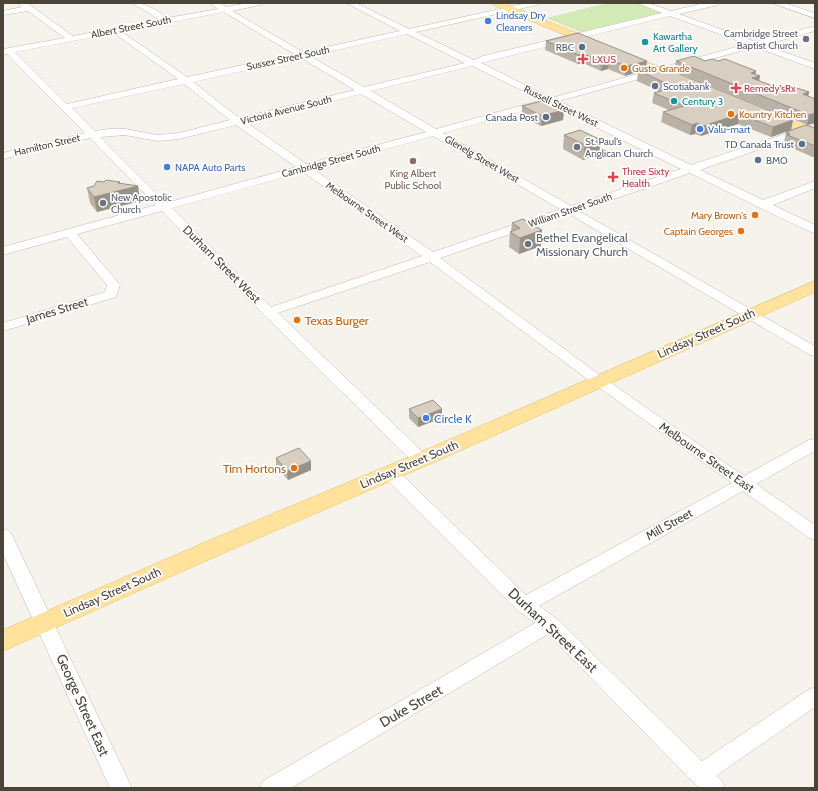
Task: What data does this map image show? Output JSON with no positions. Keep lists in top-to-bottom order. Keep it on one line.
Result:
{"streets":{"main road":["Lindsay Street South"],"street":["Albert Street South","Sussex Street South","Russell Street West","Victoria Avenue South","Hamilton Street","Glenelg Street West","Cambridge Street South","William Street South","Melbourne Street West","Durham Street West","James Street","Melbourne Street East","Mill Street","Durham Street East","George Street East","Duke Street"]},"crossings":[["Albert Street South","Glenelg Street West"],["Albert Street South","Melbourne Street West"],["Albert Street South","Durham Street West"],["Sussex Street South","Russell Street West"],["Sussex Street South","Glenelg Street West"],["Sussex Street South","Melbourne Street West"],["Sussex Street South","Durham Street West"],["Russell Street West","Victoria Avenue South"],["Russell Street West","Cambridge Street South"],["Russell Street West","William Street South"],["Victoria Avenue South","Hamilton Street"],["Victoria Avenue South","Glenelg Street West"],["Victoria Avenue South","Melbourne Street West"],["Victoria Avenue South","Durham Street West"],["Hamilton Street","Durham Street West"],["Glenelg Street West","Cambridge Street South"],["Glenelg Street West","William Street South"],["Glenelg Street West","Lindsay Street South"],["Cambridge Street South","Melbourne Street West"],["Cambridge Street South","Durham Street West"],["Cambridge Street South","James Street"],["William Street South","Melbourne Street West"],["William Street South","Durham Street West"],["Melbourne Street West","Lindsay Street South"],["Melbourne Street West","Melbourne Street East"],["Durham Street West","Lindsay Street South"],["Lindsay Street South","Melbourne Street East"],["Lindsay Street South","Durham Street East"],["Lindsay Street South","George Street East"],["Melbourne Street East","Mill Street"],["Mill Street","Durham Street East"],["Durham Street East","Duke Street"]],"places":{"other":["Lindsay Dry Cleaners","Cambridge Street Baptist Church","Kawartha Art Gallery","RBC","Gusto Grande","Scotiabank","Century 3","Kountry Kitchen","Canada Post","Valu-mart","TD Canada Trust","St. Paul’s Anglican Church","BMO","King Albert Public School","NAPA Auto Parts","New Apostolic Church","Mary Brown's","Captain Georges","Bethel Evangelical Missionary Church","Texas Burger","Circle K","Tim Hortons"],"health":["LXUS","Remedy'sRx","Three Sixty Health"]}}
